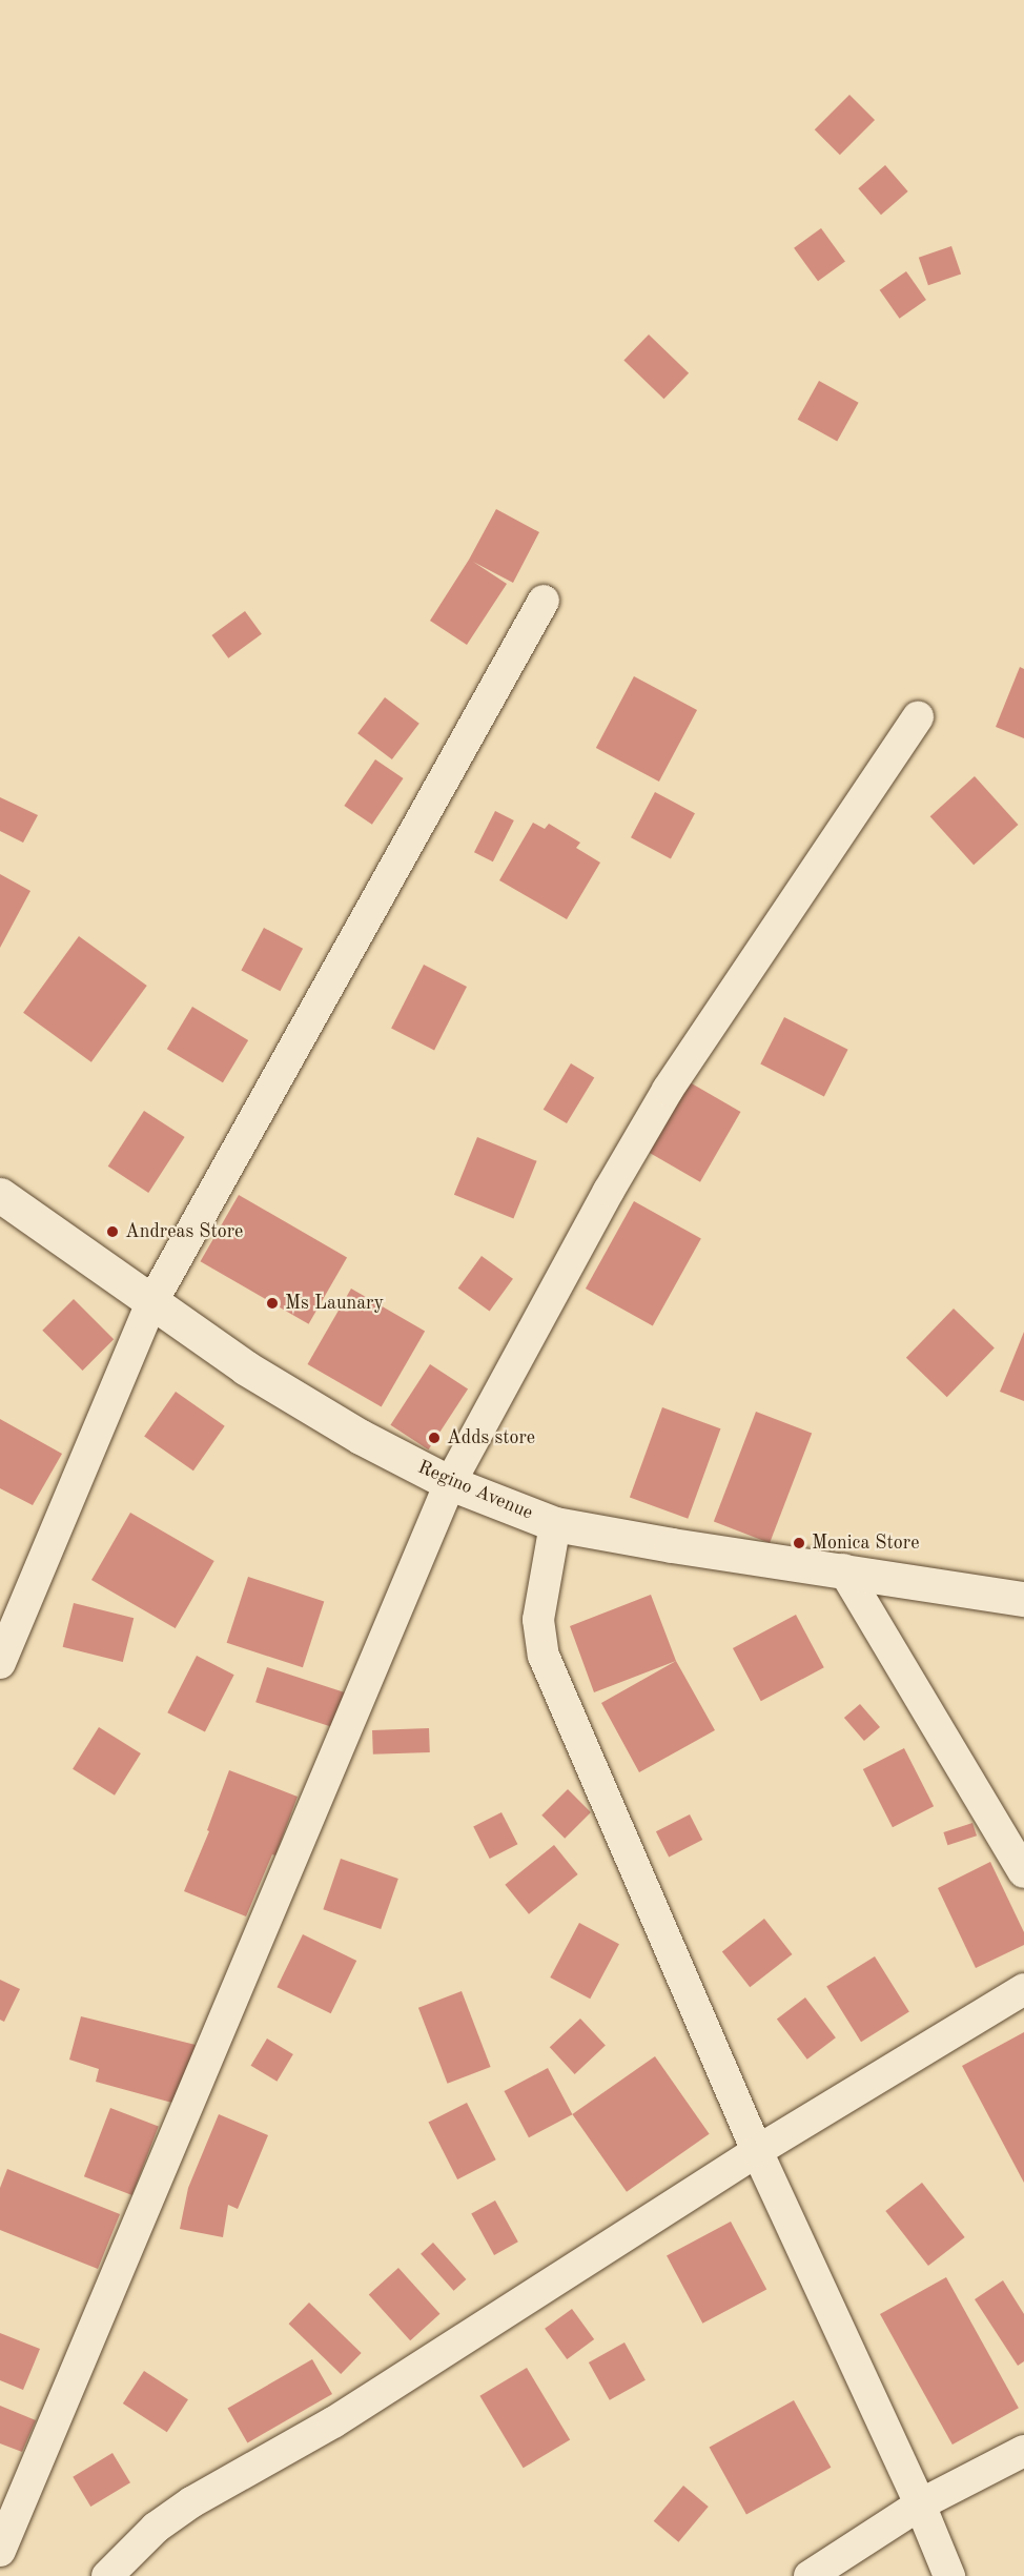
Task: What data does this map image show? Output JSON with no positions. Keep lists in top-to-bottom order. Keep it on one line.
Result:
{"streets":{"street":["Regino Avenue"]},"places":["Andreas Store","Ms Launary","Adds store","Monica Store"]}
